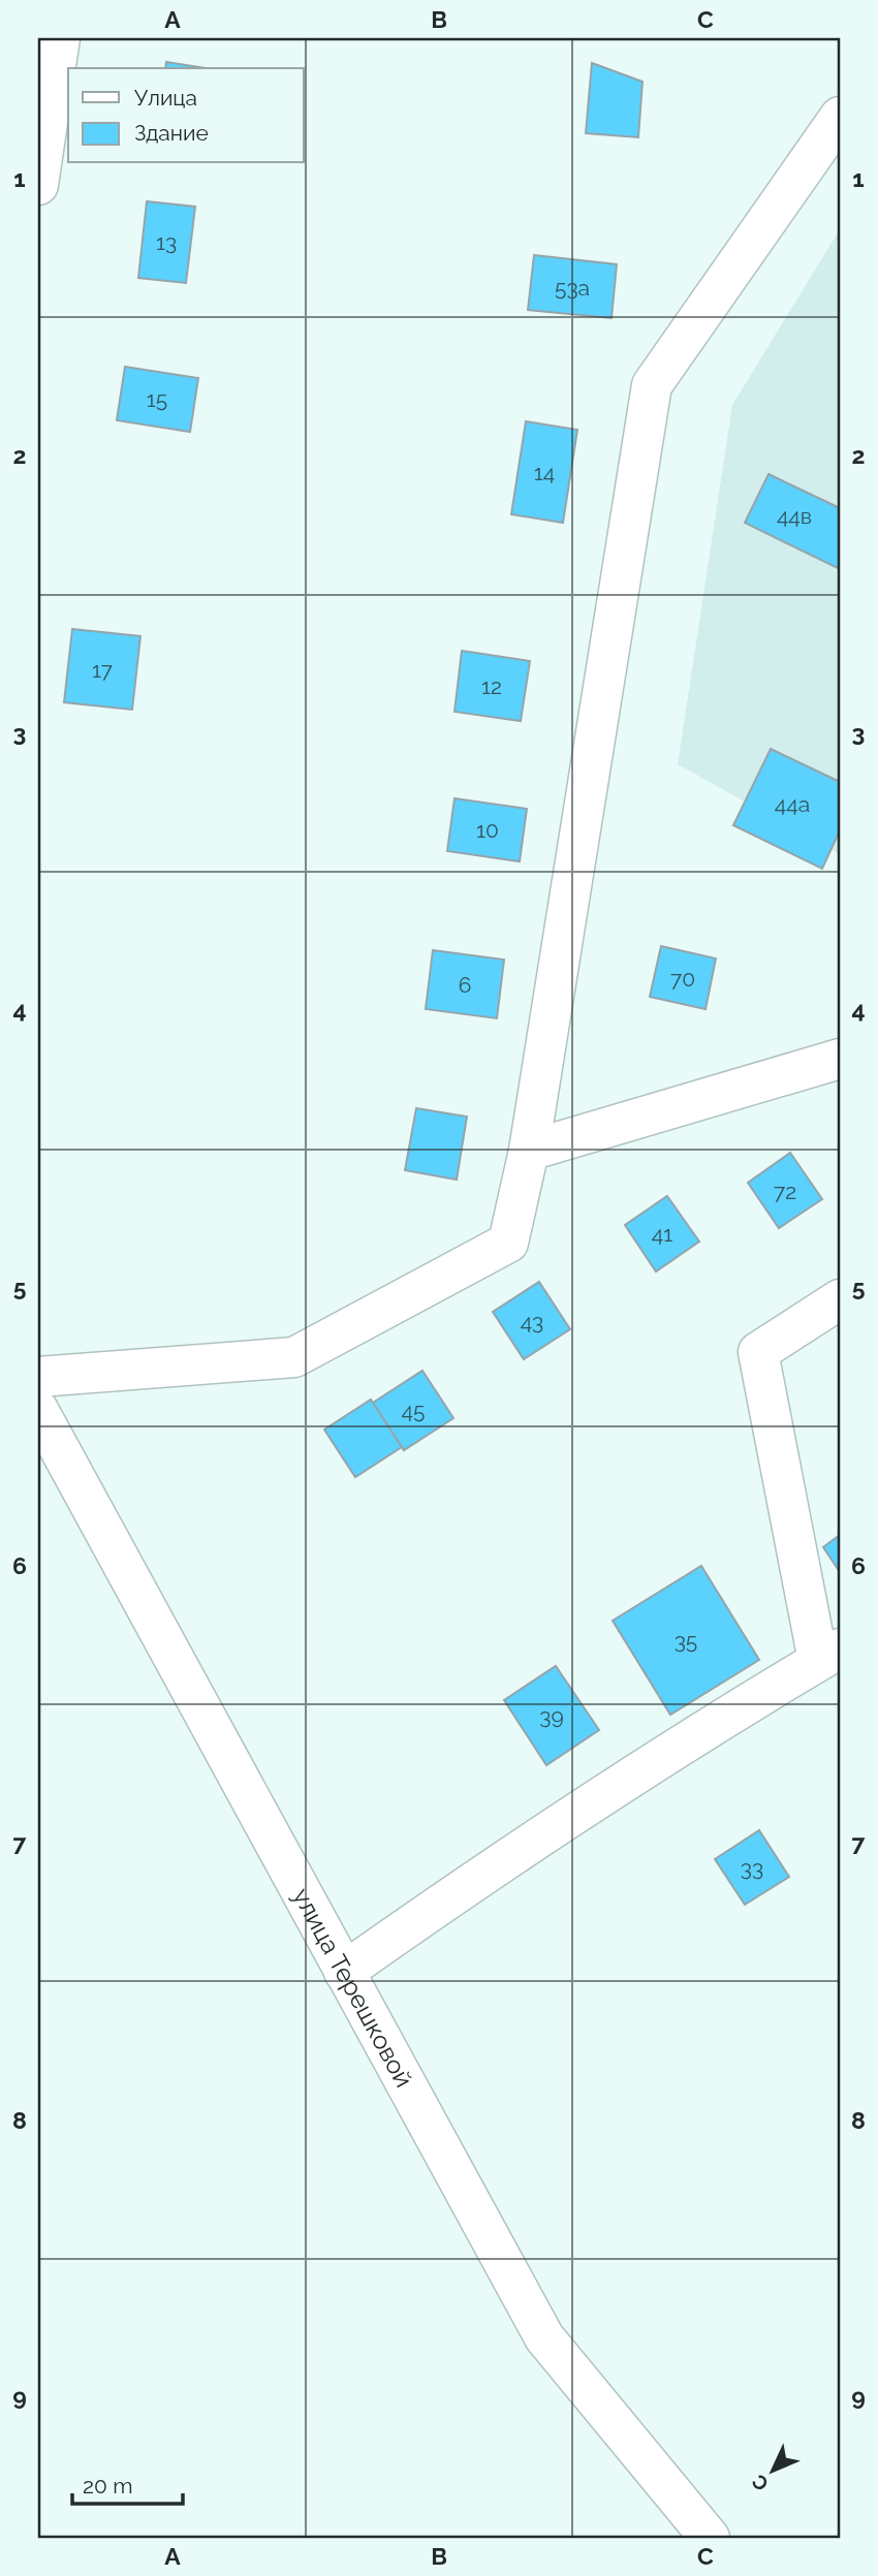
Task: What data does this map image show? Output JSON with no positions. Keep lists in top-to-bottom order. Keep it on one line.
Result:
{"streets":{"street":["улица Терешковой"]},"house_numbers":["13","53а","15","14","44в","17","12","44а","10","70","6","72","41","43","45","35","39","33"],"legend":["Улица","Здание"],"scale_bar":"20 m","north":"bottom left","grid":{"columns":["A","B","C"],"rows":["1","2","3","4","5","6","7","8","9"]}}
